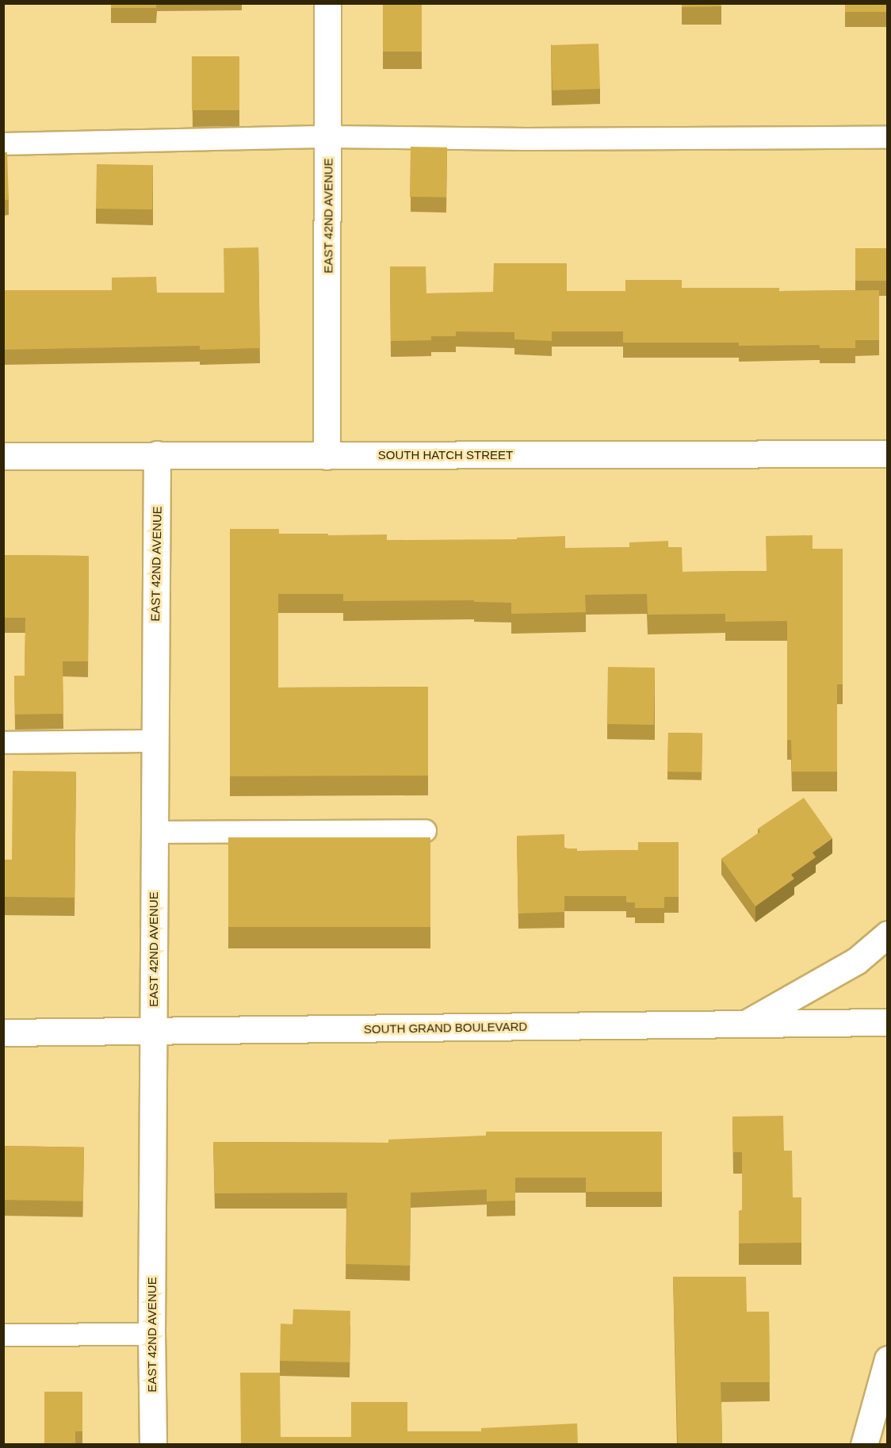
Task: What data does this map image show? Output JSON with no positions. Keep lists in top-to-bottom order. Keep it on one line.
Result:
{"streets":{"street":["EAST 42ND AVENUE","SOUTH HATCH STREET","SOUTH GRAND BOULEVARD"]},"crossings":[["EAST 42ND AVENUE","SOUTH HATCH STREET"],["EAST 42ND AVENUE","SOUTH GRAND BOULEVARD"]]}
